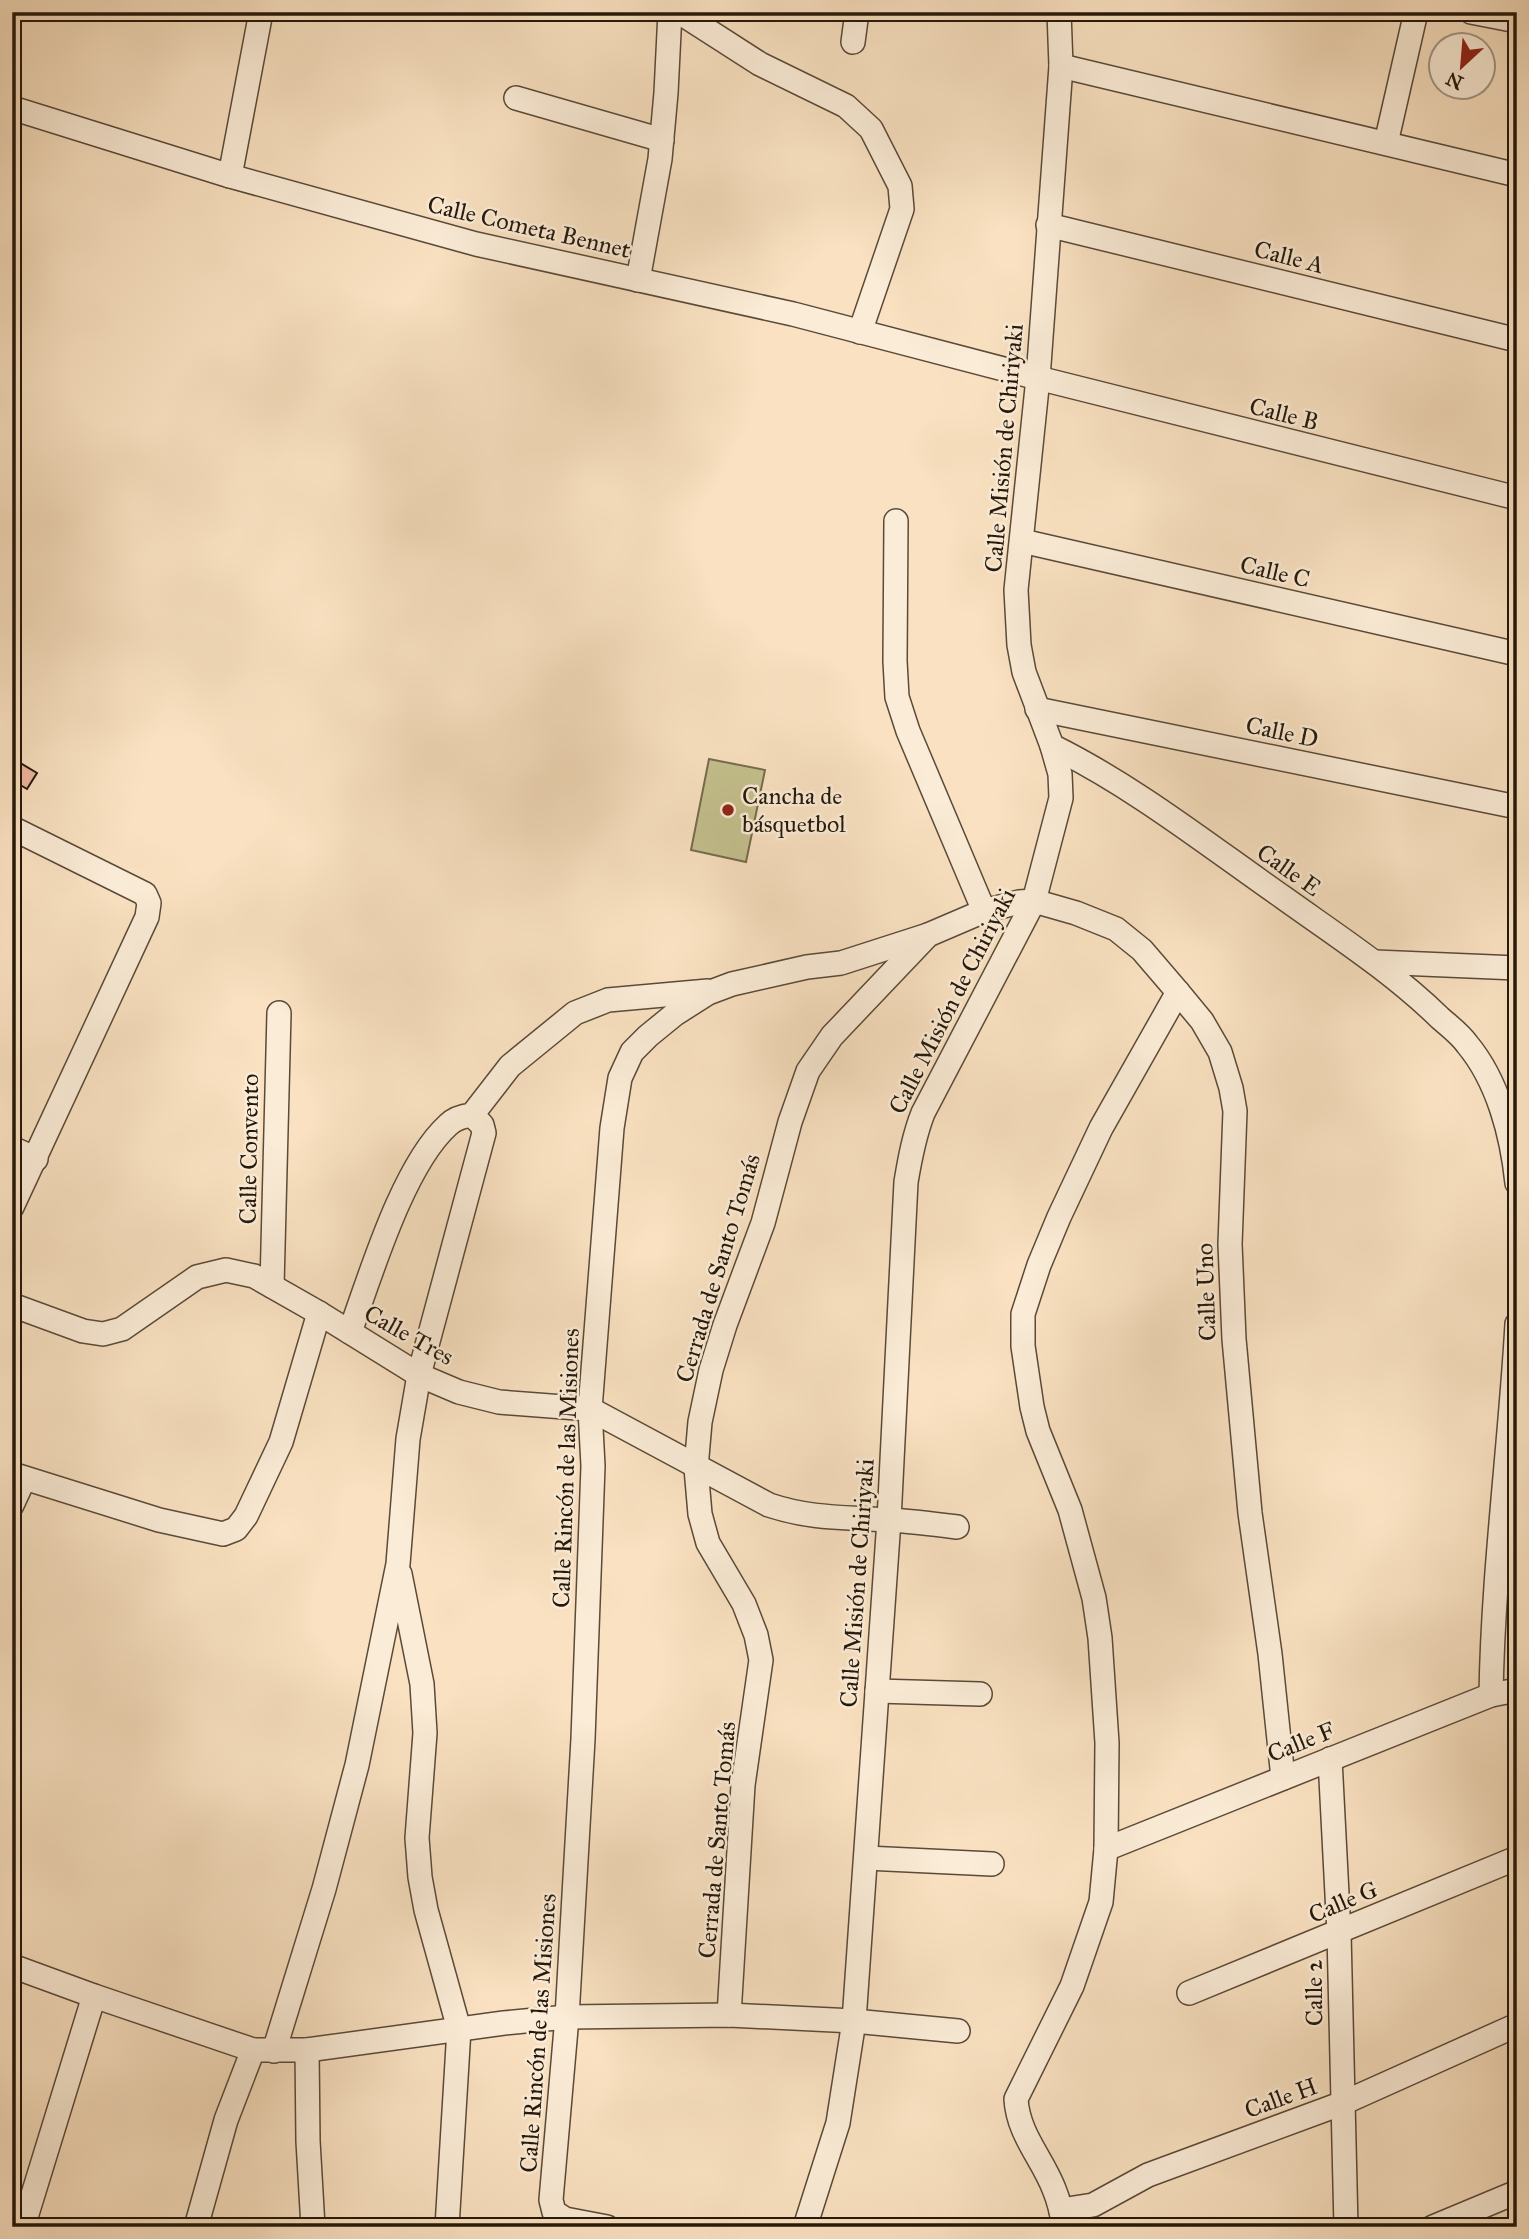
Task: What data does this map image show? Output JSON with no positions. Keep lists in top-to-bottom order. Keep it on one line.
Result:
{"streets":{"street":["Calle Cometa Bennet","Calle A","Calle B","Calle Misión de Chiriyaki","Calle C","Calle D","Calle E","Calle Convento","Cerrada de Santo Tomás","Calle Uno","Calle Tres","Calle Rincón de las Misiones","Calle F","Calle G","Calle 2","Calle H"]},"crossings":[["Calle Cometa Bennet","Calle B"],["Calle Cometa Bennet","Calle Misión de Chiriyaki"],["Calle A","Calle Misión de Chiriyaki"],["Calle B","Calle Misión de Chiriyaki"],["Calle Misión de Chiriyaki","Calle C"],["Calle Misión de Chiriyaki","Calle D"],["Calle Misión de Chiriyaki","Calle E"],["Calle Misión de Chiriyaki","Cerrada de Santo Tomás"],["Calle Misión de Chiriyaki","Calle Uno"],["Calle Misión de Chiriyaki","Calle Tres"],["Calle Convento","Calle Tres"],["Cerrada de Santo Tomás","Calle Uno"],["Cerrada de Santo Tomás","Calle Tres"],["Cerrada de Santo Tomás","Calle Rincón de las Misiones"],["Calle Uno","Calle F"],["Calle Tres","Calle Rincón de las Misiones"],["Calle F","Calle 2"],["Calle G","Calle 2"],["Calle 2","Calle H"]],"places":["Cancha de básquetbol"],"north":"bottom left"}
